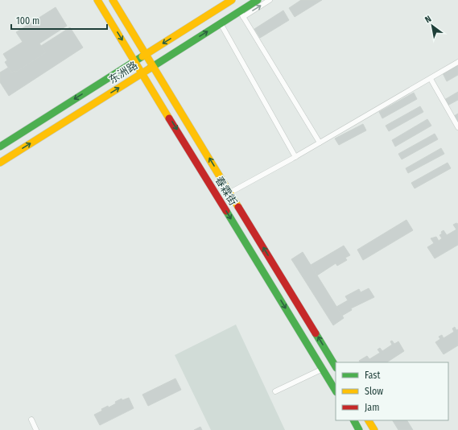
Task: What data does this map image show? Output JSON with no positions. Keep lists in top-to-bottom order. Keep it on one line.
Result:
{"streets":{"main road":["东洲路","春霖街"]},"crossings":[["东洲路","春霖街"]],"legend":["Fast","Slow","Jam"],"scale_bar":"100 m","north":"top left"}
